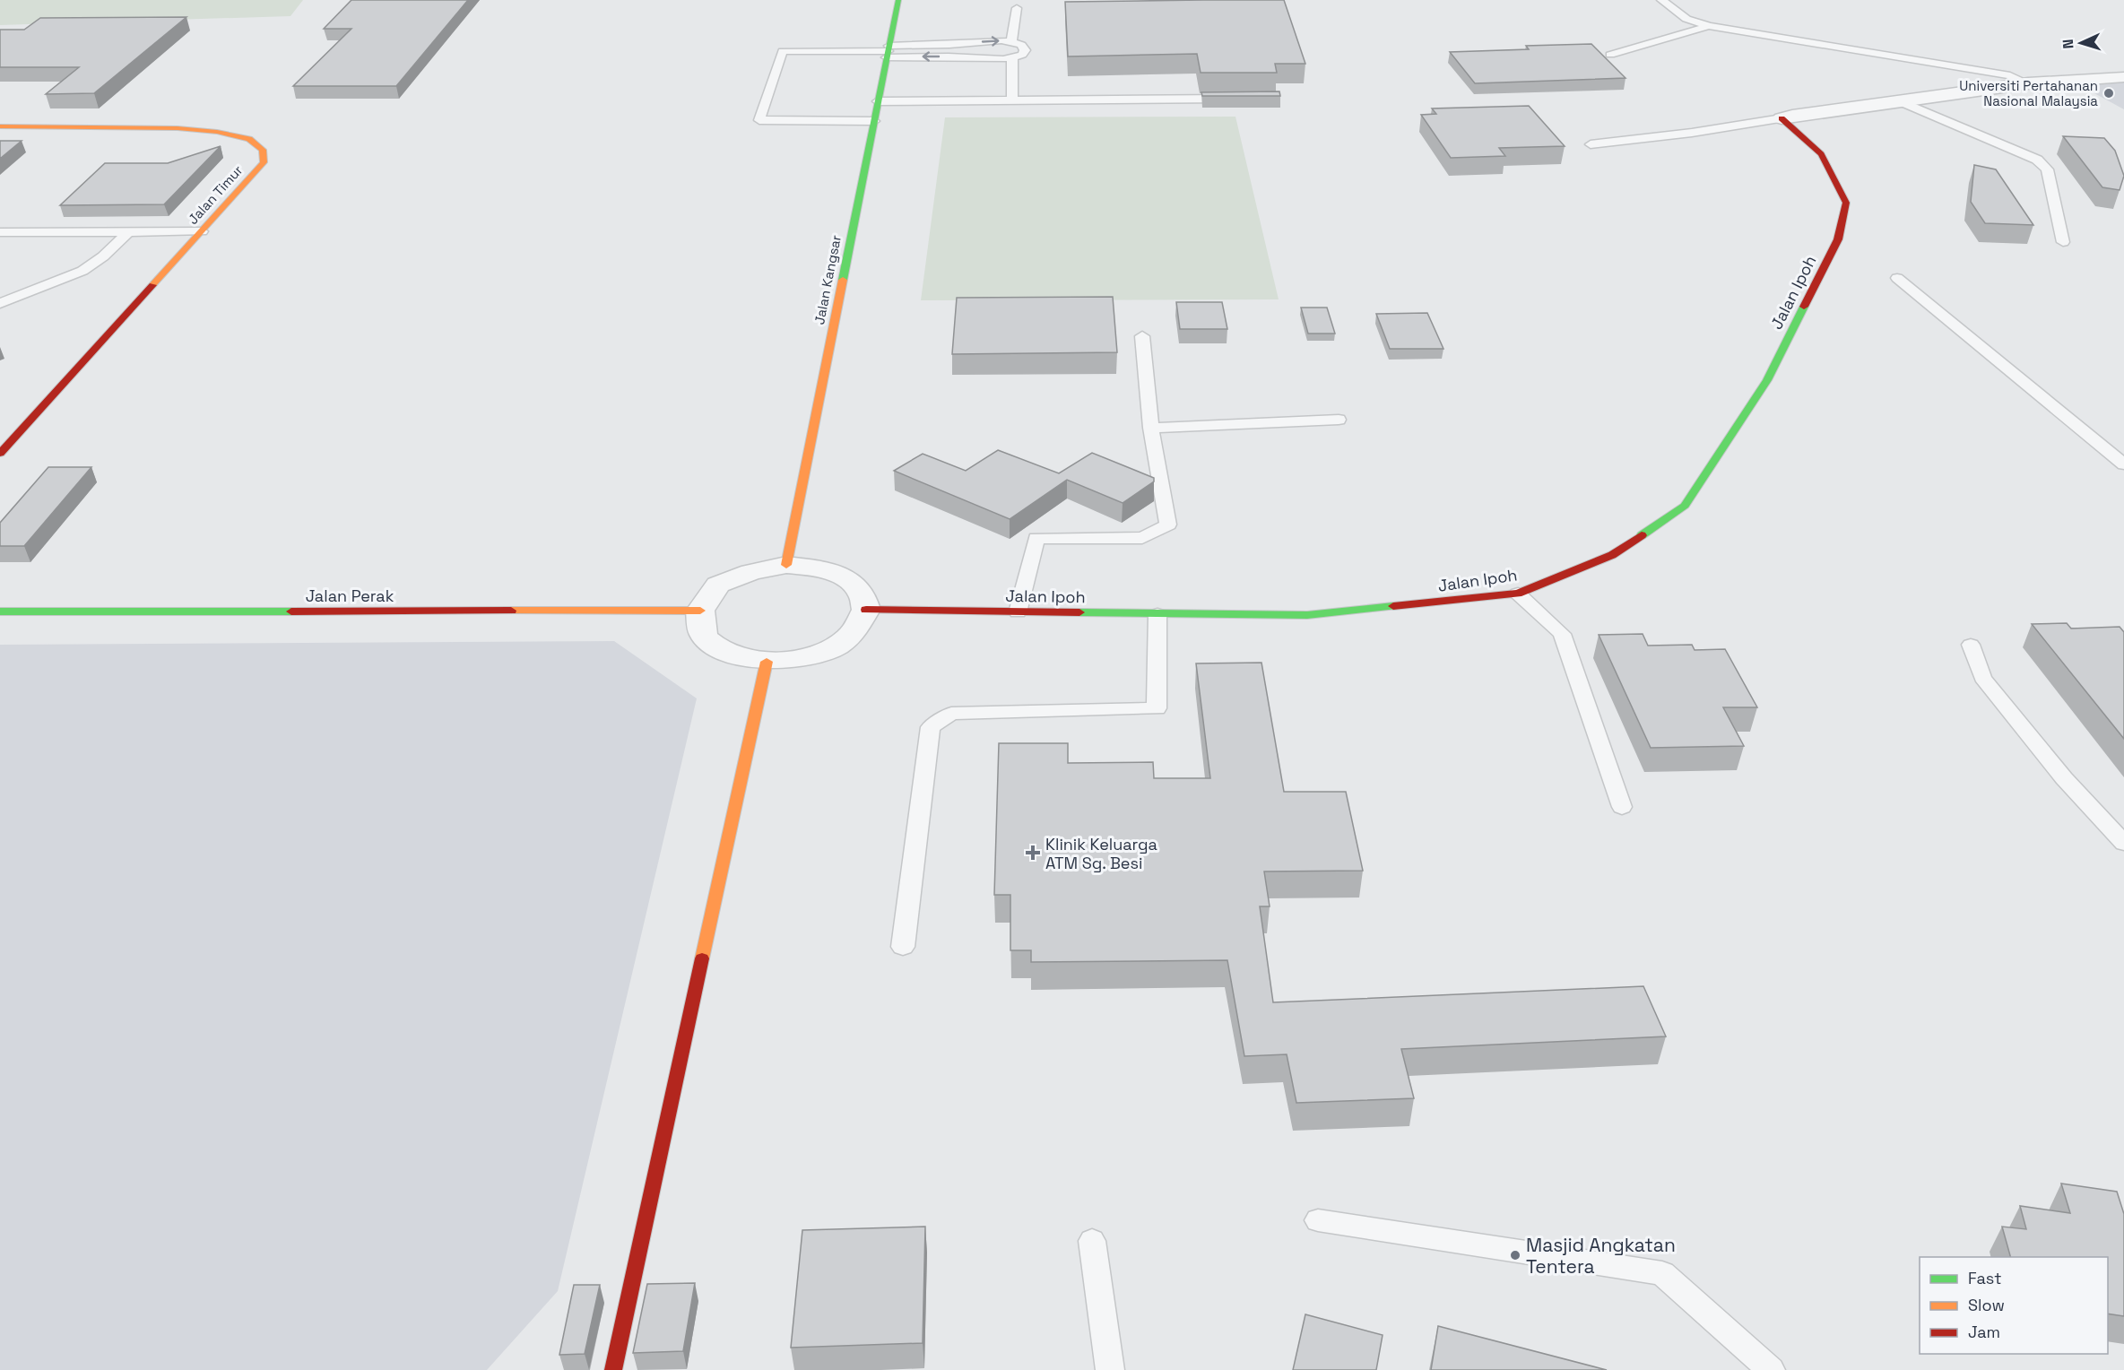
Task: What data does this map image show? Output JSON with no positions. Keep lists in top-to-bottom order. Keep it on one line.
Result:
{"streets":{"street":["Jalan Timur","Jalan Kangsar","Jalan Ipoh","Jalan Perak"]},"crossings":[["Jalan Kangsar","Jalan Ipoh"],["Jalan Kangsar","Jalan Perak"],["Jalan Ipoh","Jalan Perak"]],"places":{"other":["Universiti Pertahanan Nasional Malaysia","Masjid Angkatan Tentera"],"health":["Klinik Keluarga ATM Sg. Besi"]},"legend":["Fast","Slow","Jam"],"north":"left"}
